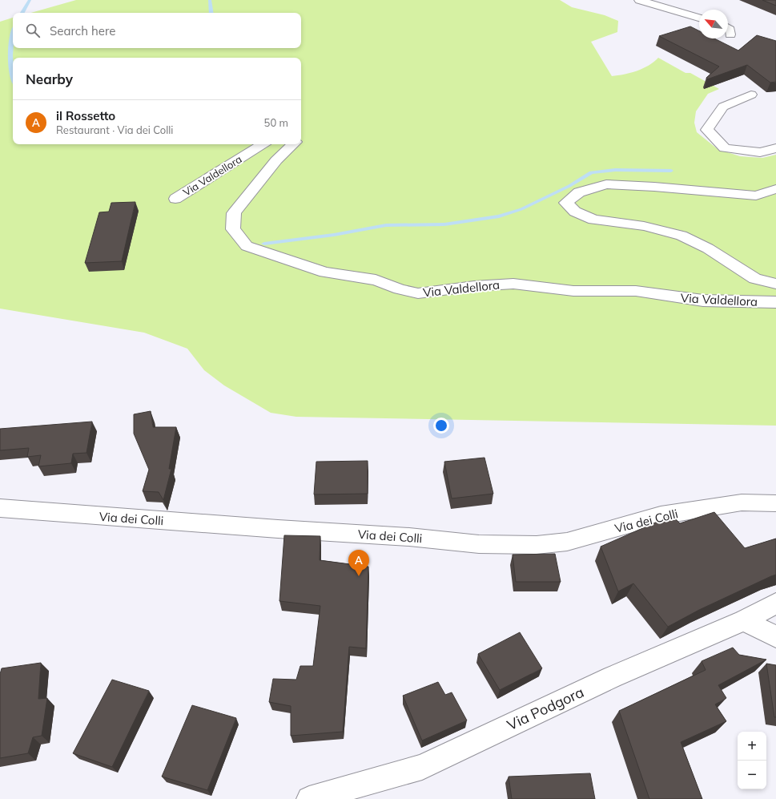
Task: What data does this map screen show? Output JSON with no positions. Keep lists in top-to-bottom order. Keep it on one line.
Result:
{"streets":{"street":["Via Valdellora","Via dei Colli","Via Podgora"]},"north":"top left","page":{"search":"Search here","heading":"Nearby","list":[{"mark":"A","name":"il Rossetto","note":"Restaurant · Via dei Colli","value":"50 m"}],"pins":"A","map_buttons":["+","−"]}}
